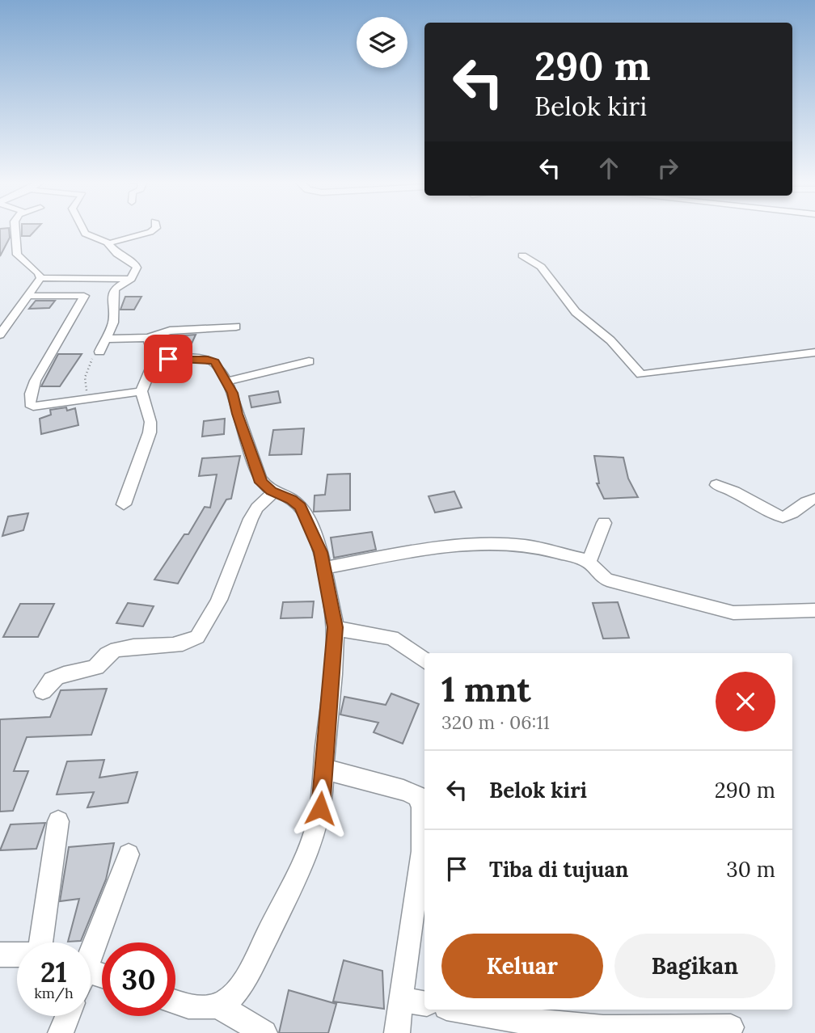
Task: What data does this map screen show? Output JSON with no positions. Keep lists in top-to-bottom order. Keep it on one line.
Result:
{"page":{"turn":["290 m","Belok kiri"],"heading":["1 mnt","320 m · 06:11"],"list":[{"name":"Belok kiri","value":"290 m"},{"name":"Tiba di tujuan","value":"30 m"}],"buttons":["Keluar","Bagikan"],"speed":"21 km/h","limit":"30"}}
